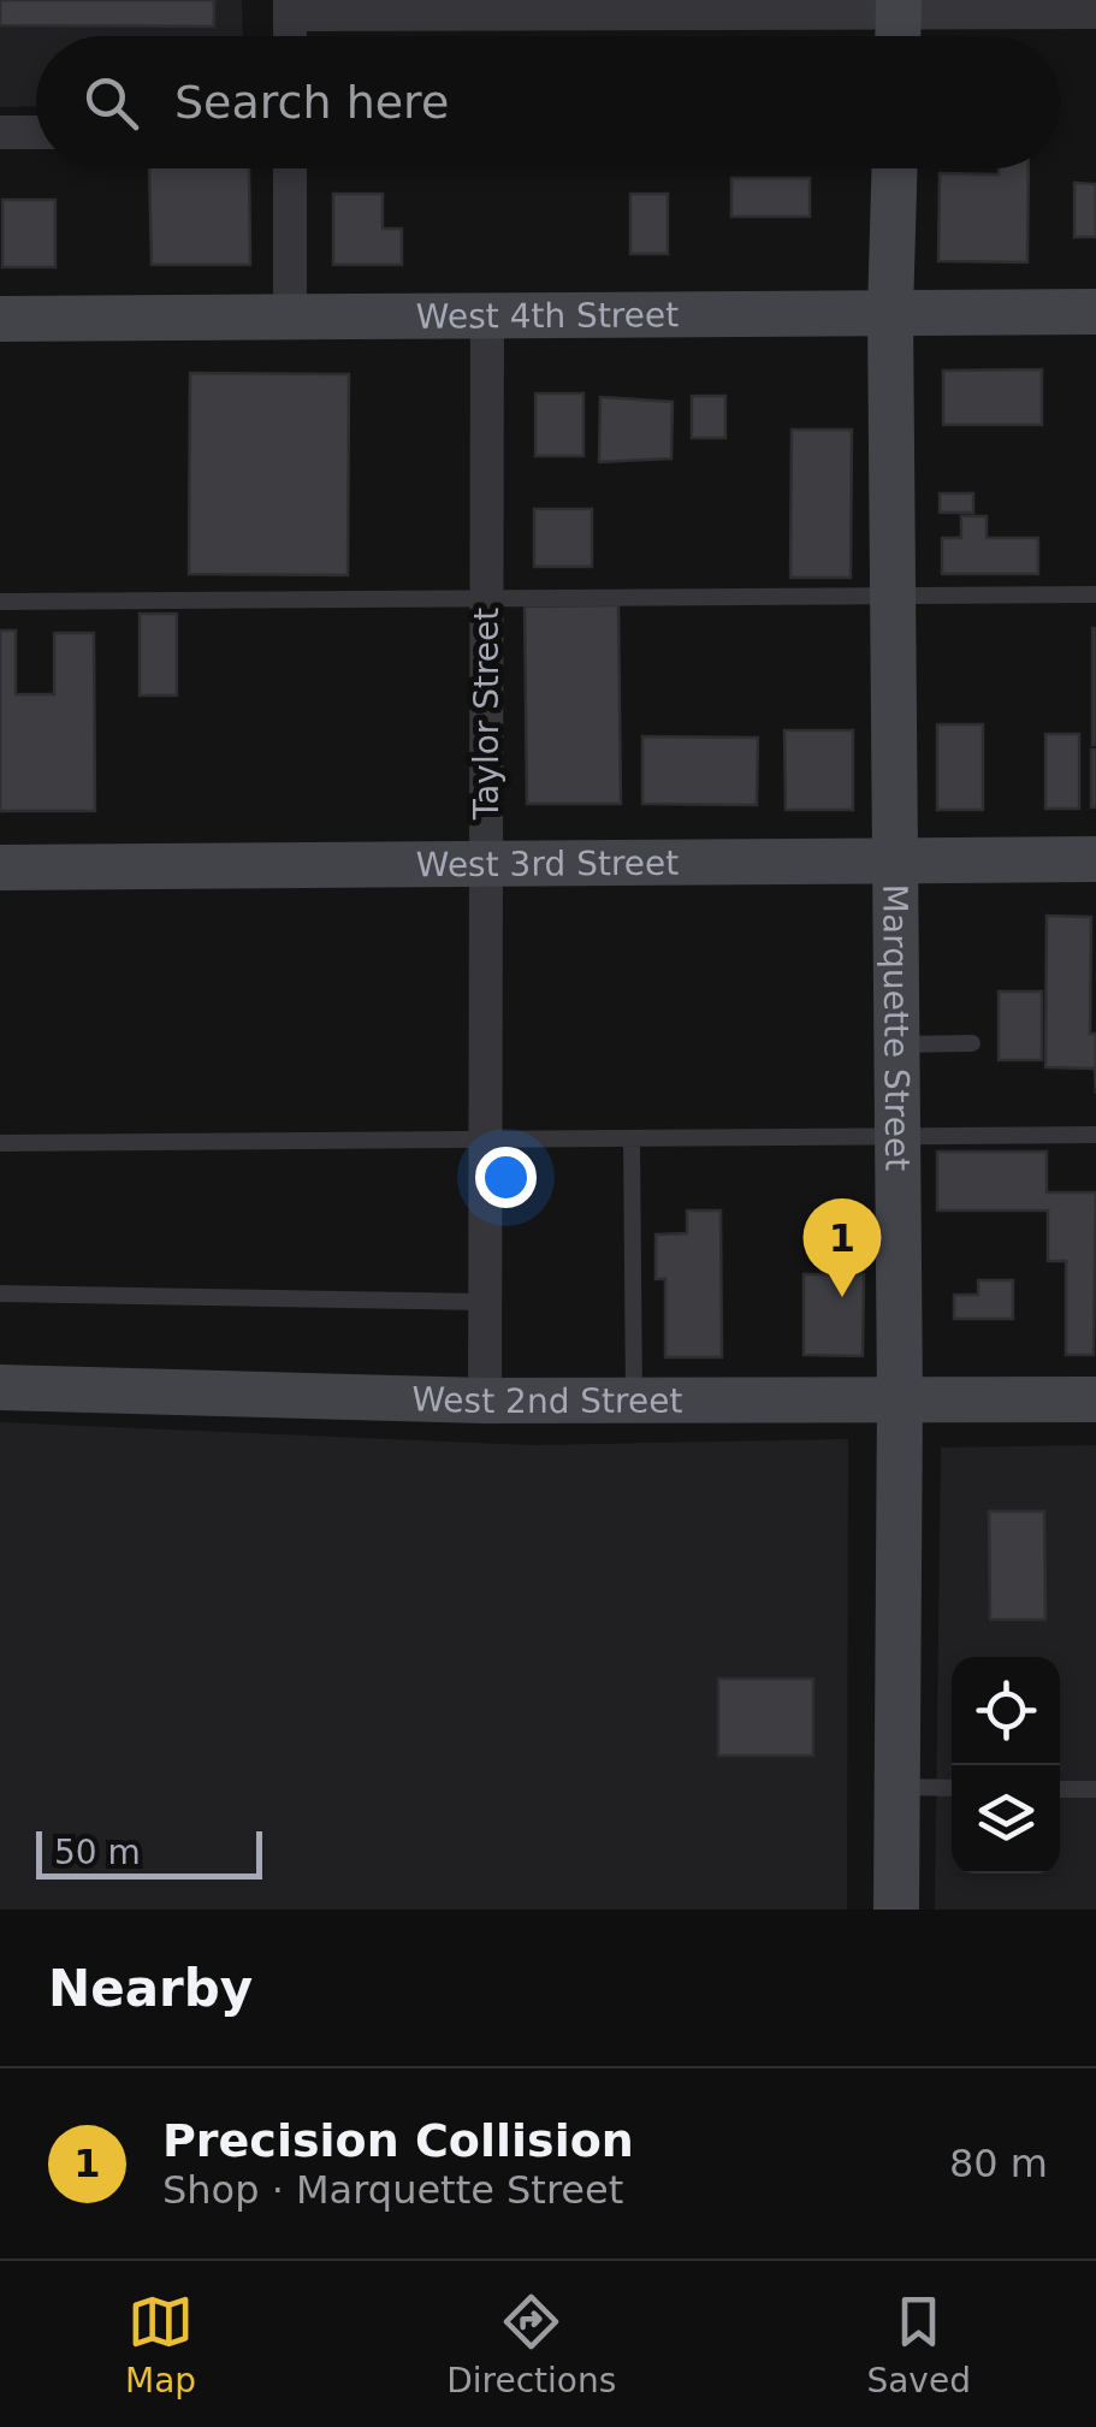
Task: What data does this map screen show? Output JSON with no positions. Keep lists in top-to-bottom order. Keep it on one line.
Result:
{"streets":{"street":["West 4th Street","Taylor Street","West 3rd Street","Marquette Street","West 2nd Street"]},"crossings":[["West 4th Street","Taylor Street"],["West 4th Street","Marquette Street"],["Taylor Street","West 3rd Street"],["Taylor Street","West 2nd Street"],["West 3rd Street","Marquette Street"],["Marquette Street","West 2nd Street"]],"scale_bar":"50 m","page":{"search":"Search here","pins":"1","scale":"50 m","heading":"Nearby","list":[{"mark":"1","name":"Precision Collision","note":"Shop · Marquette Street","value":"80 m"}],"nav":["Map","Directions","Saved"]}}
